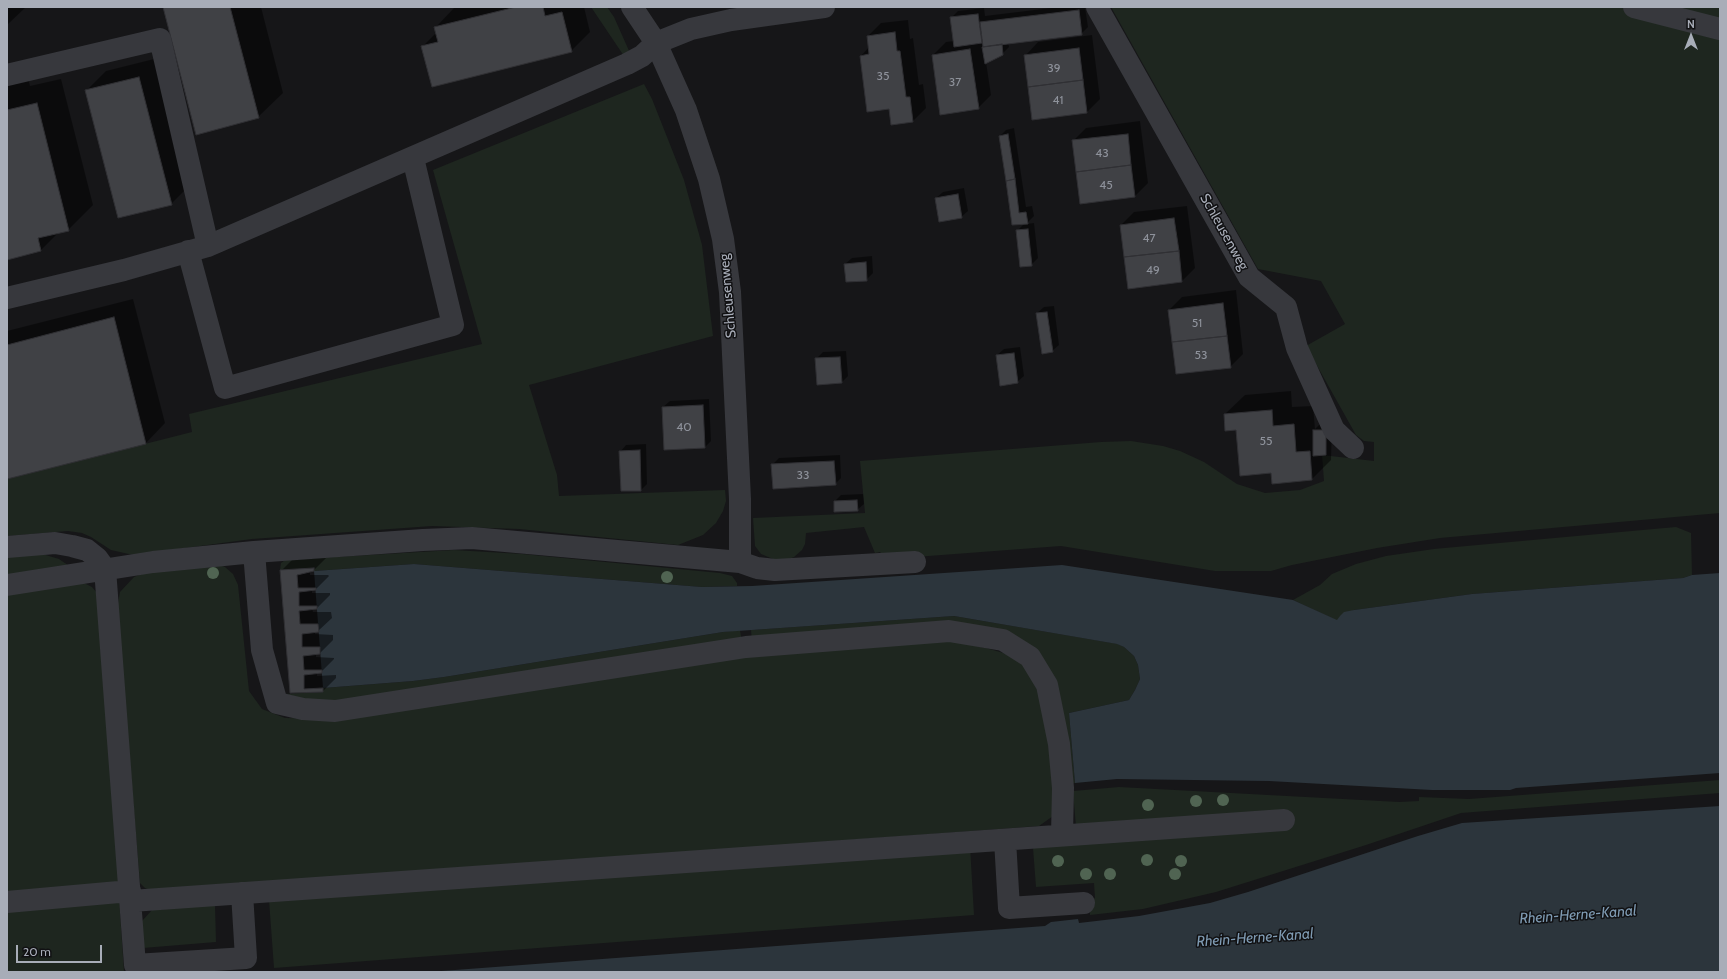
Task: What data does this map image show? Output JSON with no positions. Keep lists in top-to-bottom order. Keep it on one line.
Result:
{"streets":{"street":["Schleusenweg"]},"water":["Rhein-Herne-Kanal"],"house_numbers":["39","35","37","41","43","45","47","49","51","53","40","55","33"],"scale_bar":"20 m","north":"top"}
